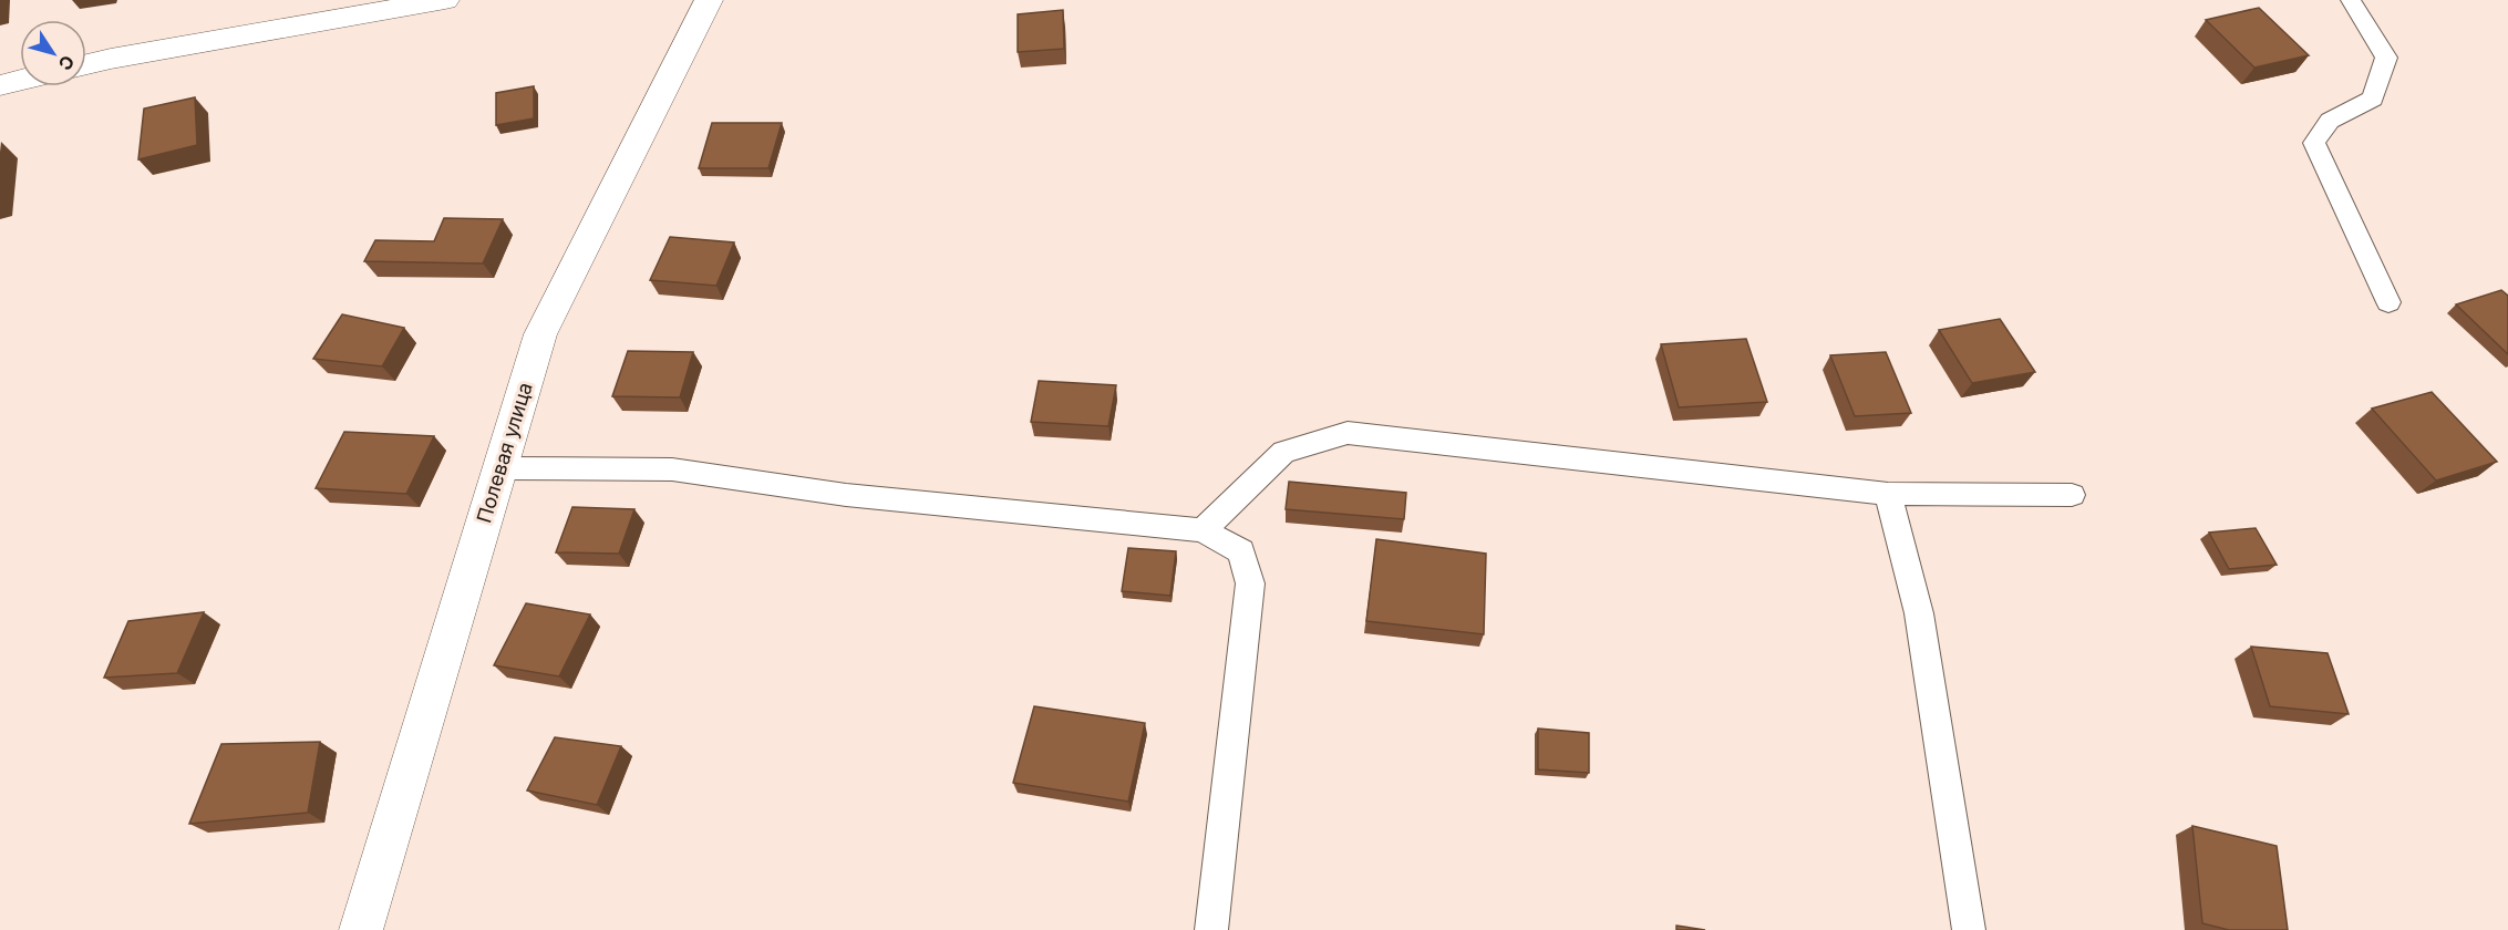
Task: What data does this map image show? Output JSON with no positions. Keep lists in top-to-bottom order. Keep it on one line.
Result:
{"streets":{"street":["Полевая улица"]},"north":"bottom right"}
